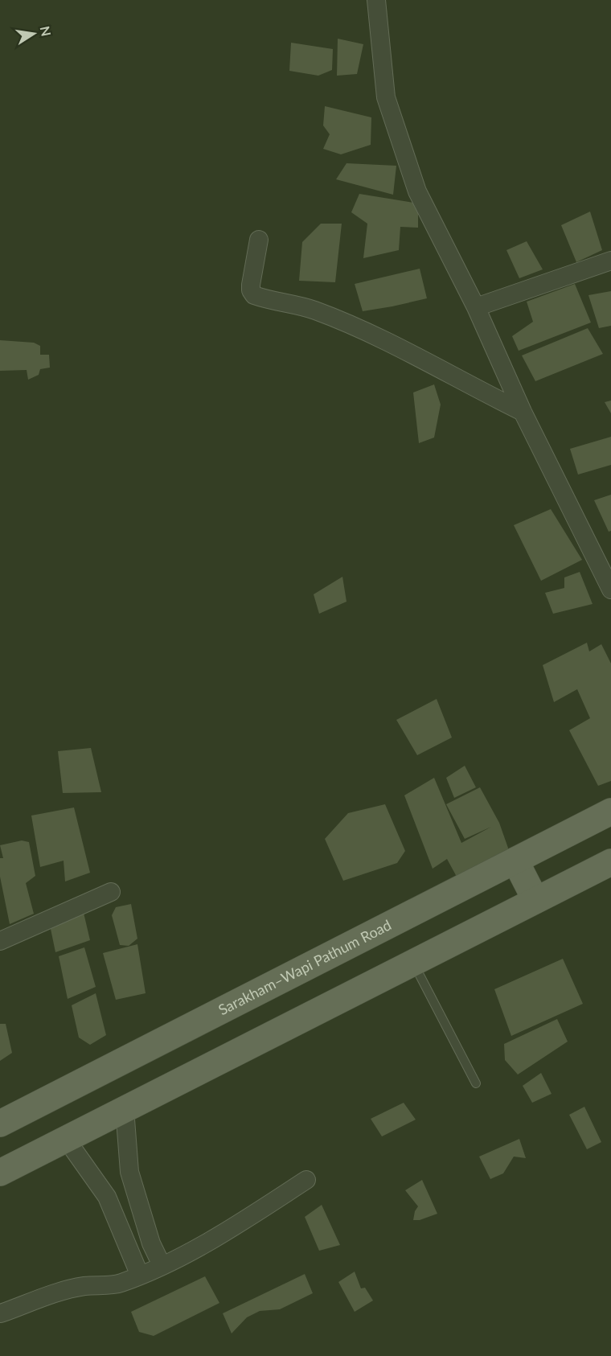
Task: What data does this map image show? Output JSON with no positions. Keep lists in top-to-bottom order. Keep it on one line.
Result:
{"streets":{"main road":["Sarakham–Wapi Pathum Road"]},"north":"right"}
